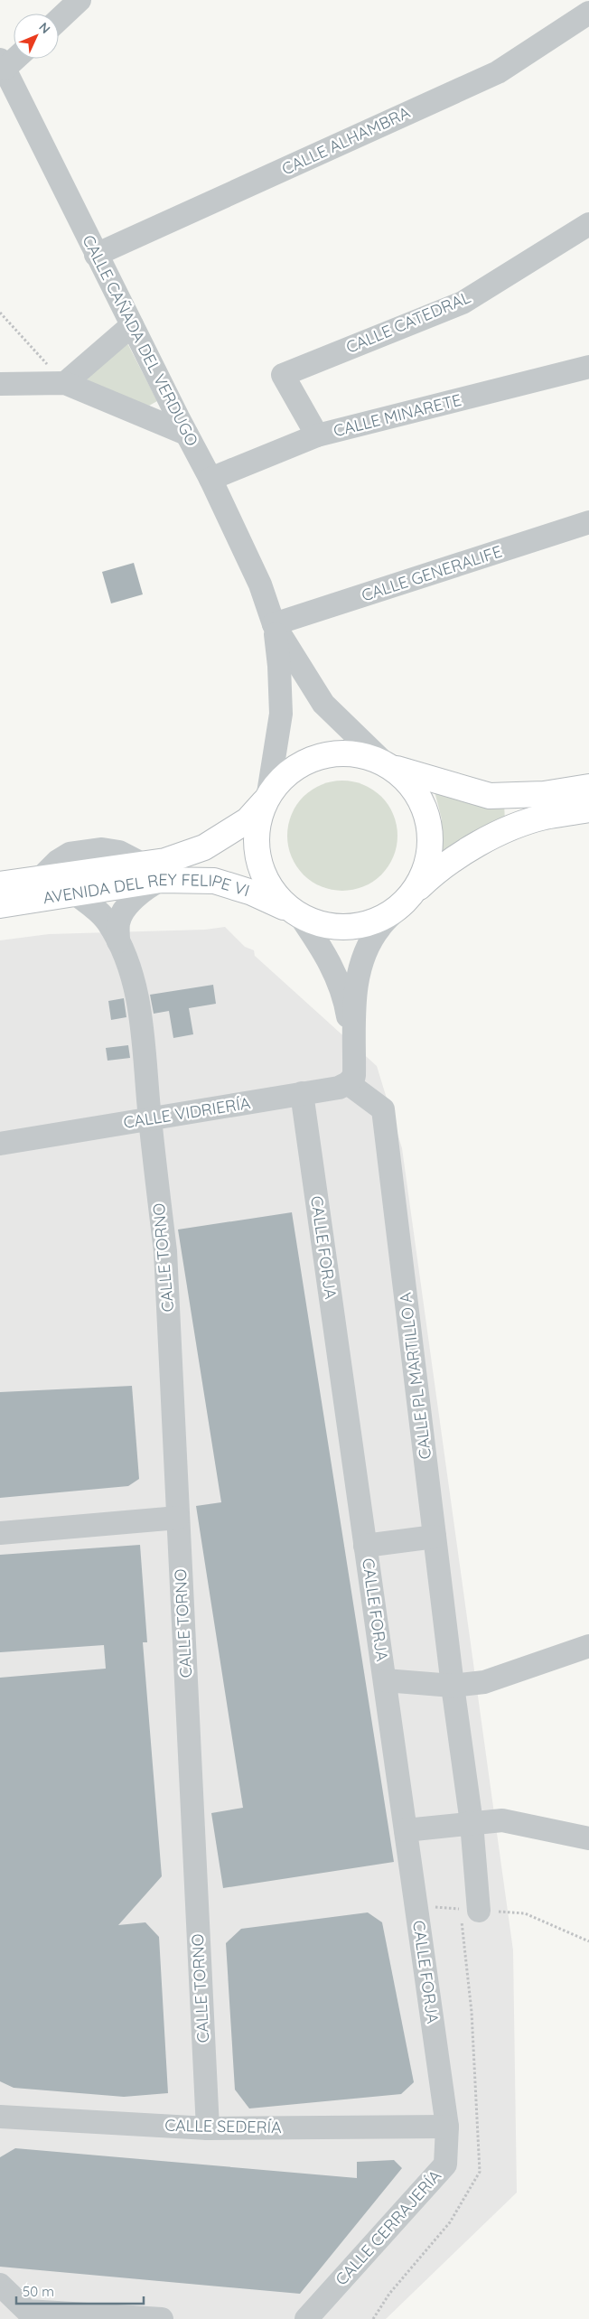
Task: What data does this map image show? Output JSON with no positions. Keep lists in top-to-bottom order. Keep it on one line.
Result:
{"streets":{"main road":["AVENIDA DEL REY FELIPE VI"],"street":["CALLE ALHAMBRA","CALLE CATEDRAL","CALLE CAÑADA DEL VERDUGO","CALLE MINARETE","CALLE GENERALIFE","CALLE VIDRIERÍA","CALLE FORJA","CALLE TORNO","CALLE PL MARTILLO A","CALLE SEDERÍA","CALLE CERRAJERÍA"]},"crossings":[["CALLE ALHAMBRA","CALLE CAÑADA DEL VERDUGO"],["CALLE CATEDRAL","CALLE MINARETE"],["CALLE CAÑADA DEL VERDUGO","CALLE MINARETE"],["CALLE CAÑADA DEL VERDUGO","CALLE GENERALIFE"],["CALLE VIDRIERÍA","CALLE FORJA"],["CALLE VIDRIERÍA","CALLE TORNO"],["CALLE VIDRIERÍA","CALLE PL MARTILLO A"],["CALLE FORJA","CALLE SEDERÍA"],["CALLE FORJA","CALLE CERRAJERÍA"],["CALLE TORNO","CALLE SEDERÍA"],["CALLE SEDERÍA","CALLE CERRAJERÍA"]],"scale_bar":"50 m","north":"top right"}
